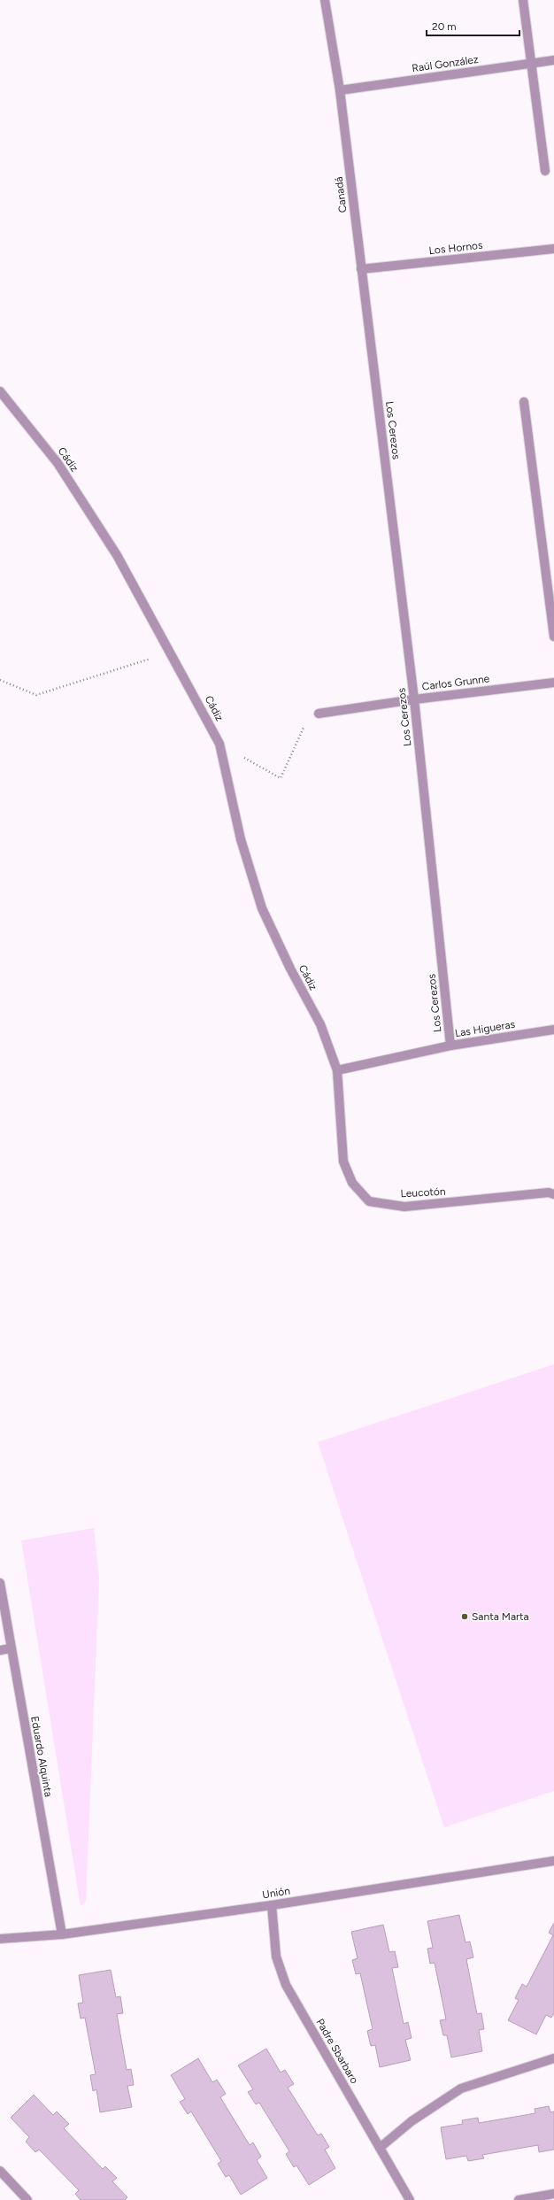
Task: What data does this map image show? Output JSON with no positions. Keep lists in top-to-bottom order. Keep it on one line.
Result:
{"streets":{"street":["Raúl González","Canadá","Los Hornos","Los Cerezos","Cádiz","Carlos Grunne","Las Higueras","Leucotón","Eduardo Alquinta","Unión","Padre Sbarbaro"]},"crossings":[["Raúl González","Canadá"],["Canadá","Los Hornos"],["Canadá","Los Cerezos"],["Los Cerezos","Carlos Grunne"],["Los Cerezos","Las Higueras"],["Cádiz","Las Higueras"],["Cádiz","Leucotón"],["Las Higueras","Leucotón"],["Eduardo Alquinta","Unión"],["Unión","Padre Sbarbaro"]],"places":["Santa Marta"],"scale_bar":"20 m"}
